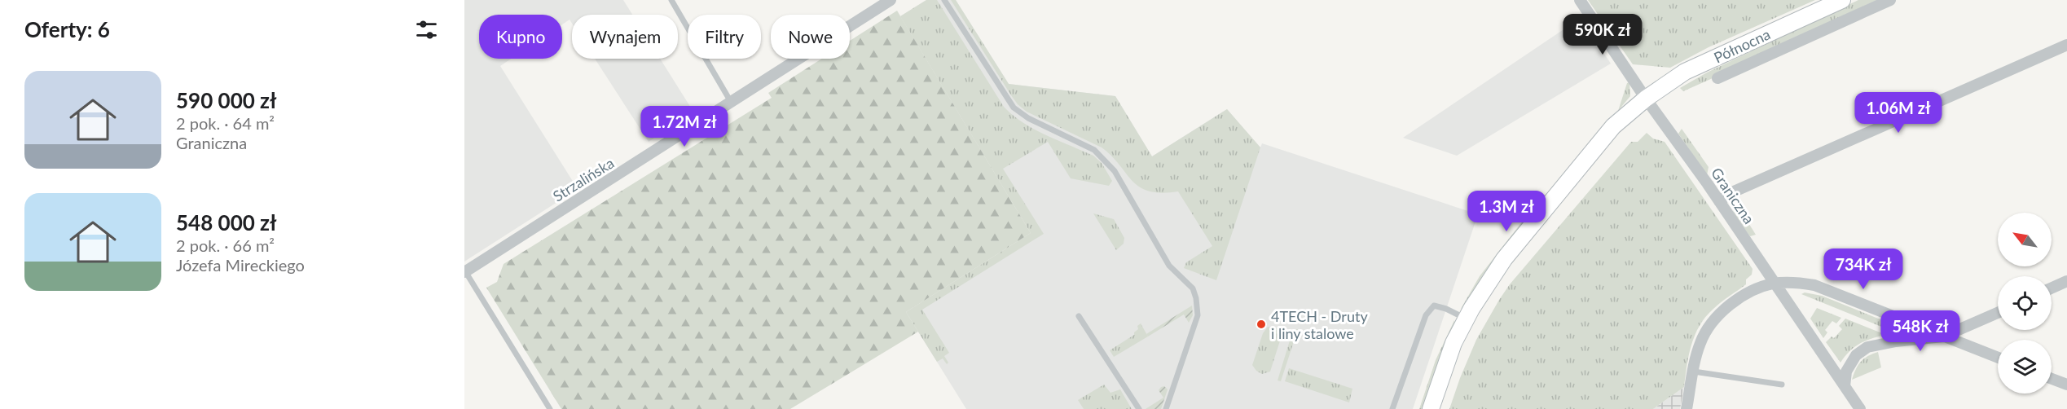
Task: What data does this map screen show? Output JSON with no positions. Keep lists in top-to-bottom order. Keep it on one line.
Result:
{"streets":{"main road":["Północna"],"street":["Strzalińska","Graniczna"]},"crossings":[["Północna","Graniczna"]],"places":["4TECH - Druty i liny stalowe"],"north":"top left","page":{"heading":"Oferty: 6","price":["590K zł","1.06M zł","1.72M zł","1.3M zł","734K zł","548K zł"],"chip":["Kupno","Wynajem","Filtry","Nowe"],"list":[{"name":"590 000 zł","note":"2 pok. · 64 m² · Graniczna"},{"name":"548 000 zł","note":"2 pok. · 66 m² · Józefa Mireckiego"}]}}
